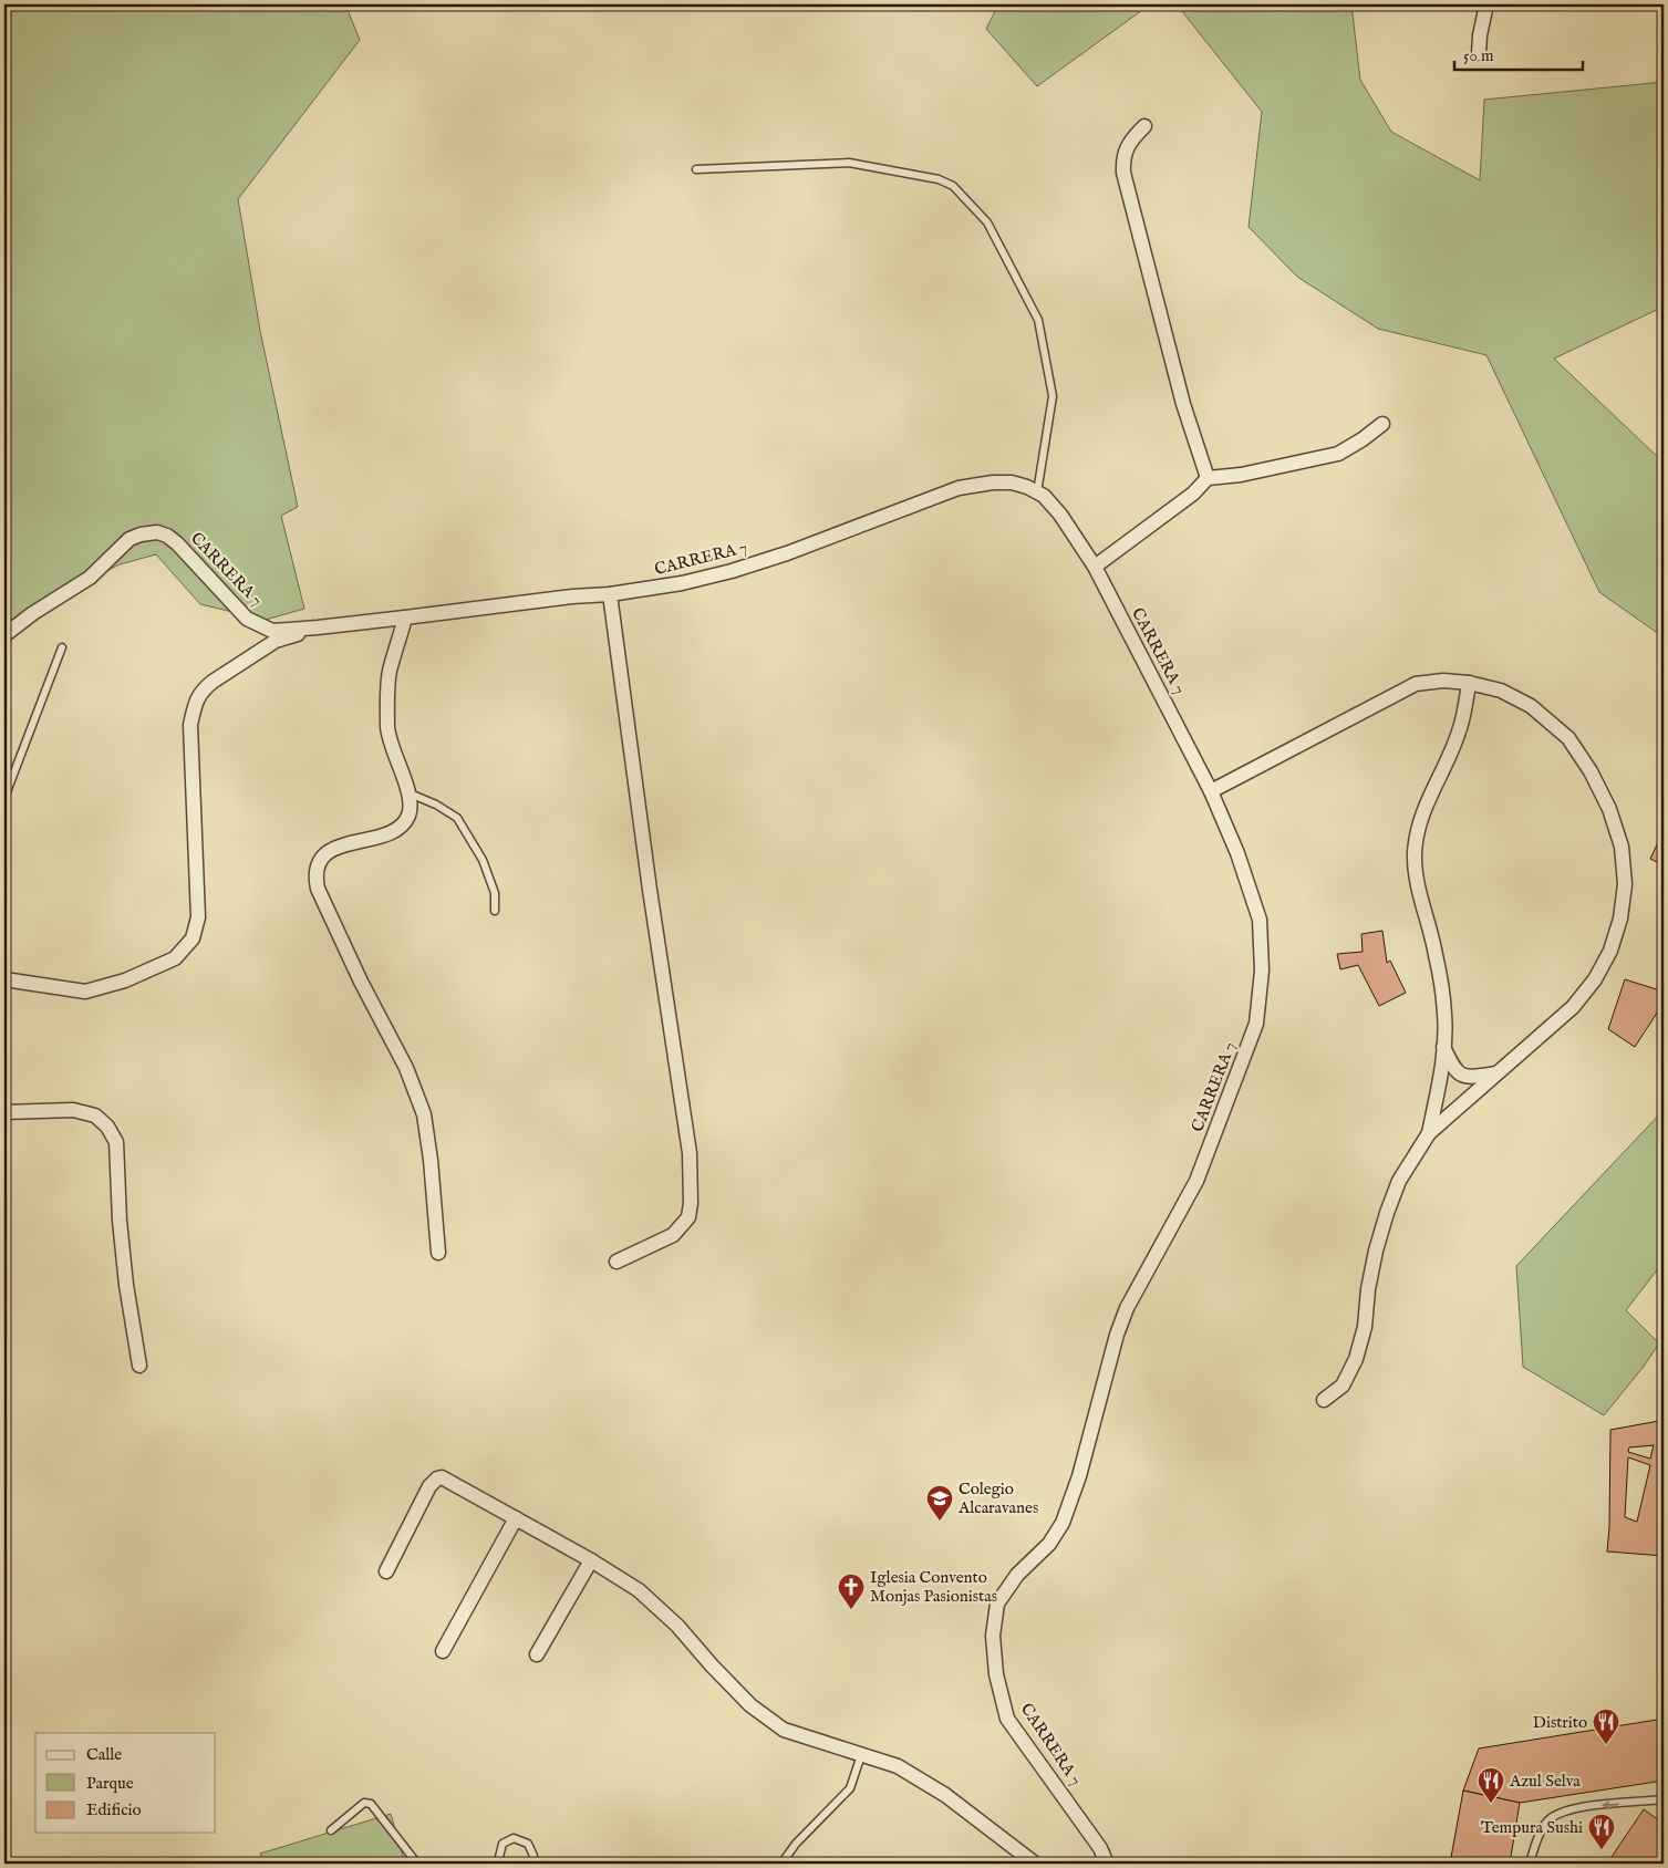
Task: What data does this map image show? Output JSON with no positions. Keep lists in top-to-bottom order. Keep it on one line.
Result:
{"streets":{"street":["CARRERA 7"]},"places":{"school or university":["Colegio Alcaravanes"],"church":["Iglesia Convento Monjas Pasionistas"],"restaurant":["Distrito","Azul Selva","Tempura Sushi"]},"legend":["Calle","Parque","Edificio"],"scale_bar":"50 m"}
